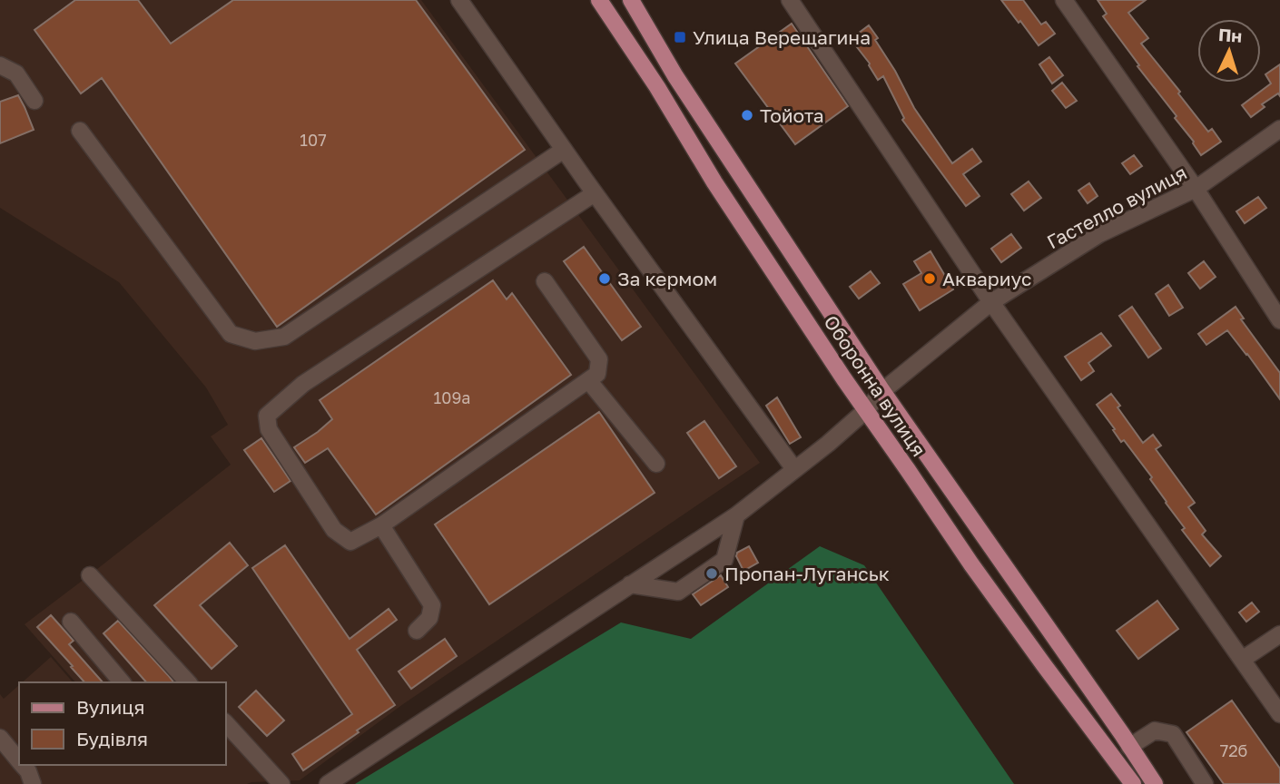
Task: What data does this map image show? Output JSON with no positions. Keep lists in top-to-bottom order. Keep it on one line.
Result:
{"streets":{"main road":["Оборонна вулиця"],"street":["Гастелло вулиця"]},"crossings":[["Гастелло вулиця","Оборонна вулиця"]],"places":{"transit":["Улица Верещагина"],"other":["Тойота","За кермом","Аквариус","Пропан-Луганськ"]},"house_numbers":["107","109а","72б"],"legend":["Вулиця","Будівля"],"north":"top"}
